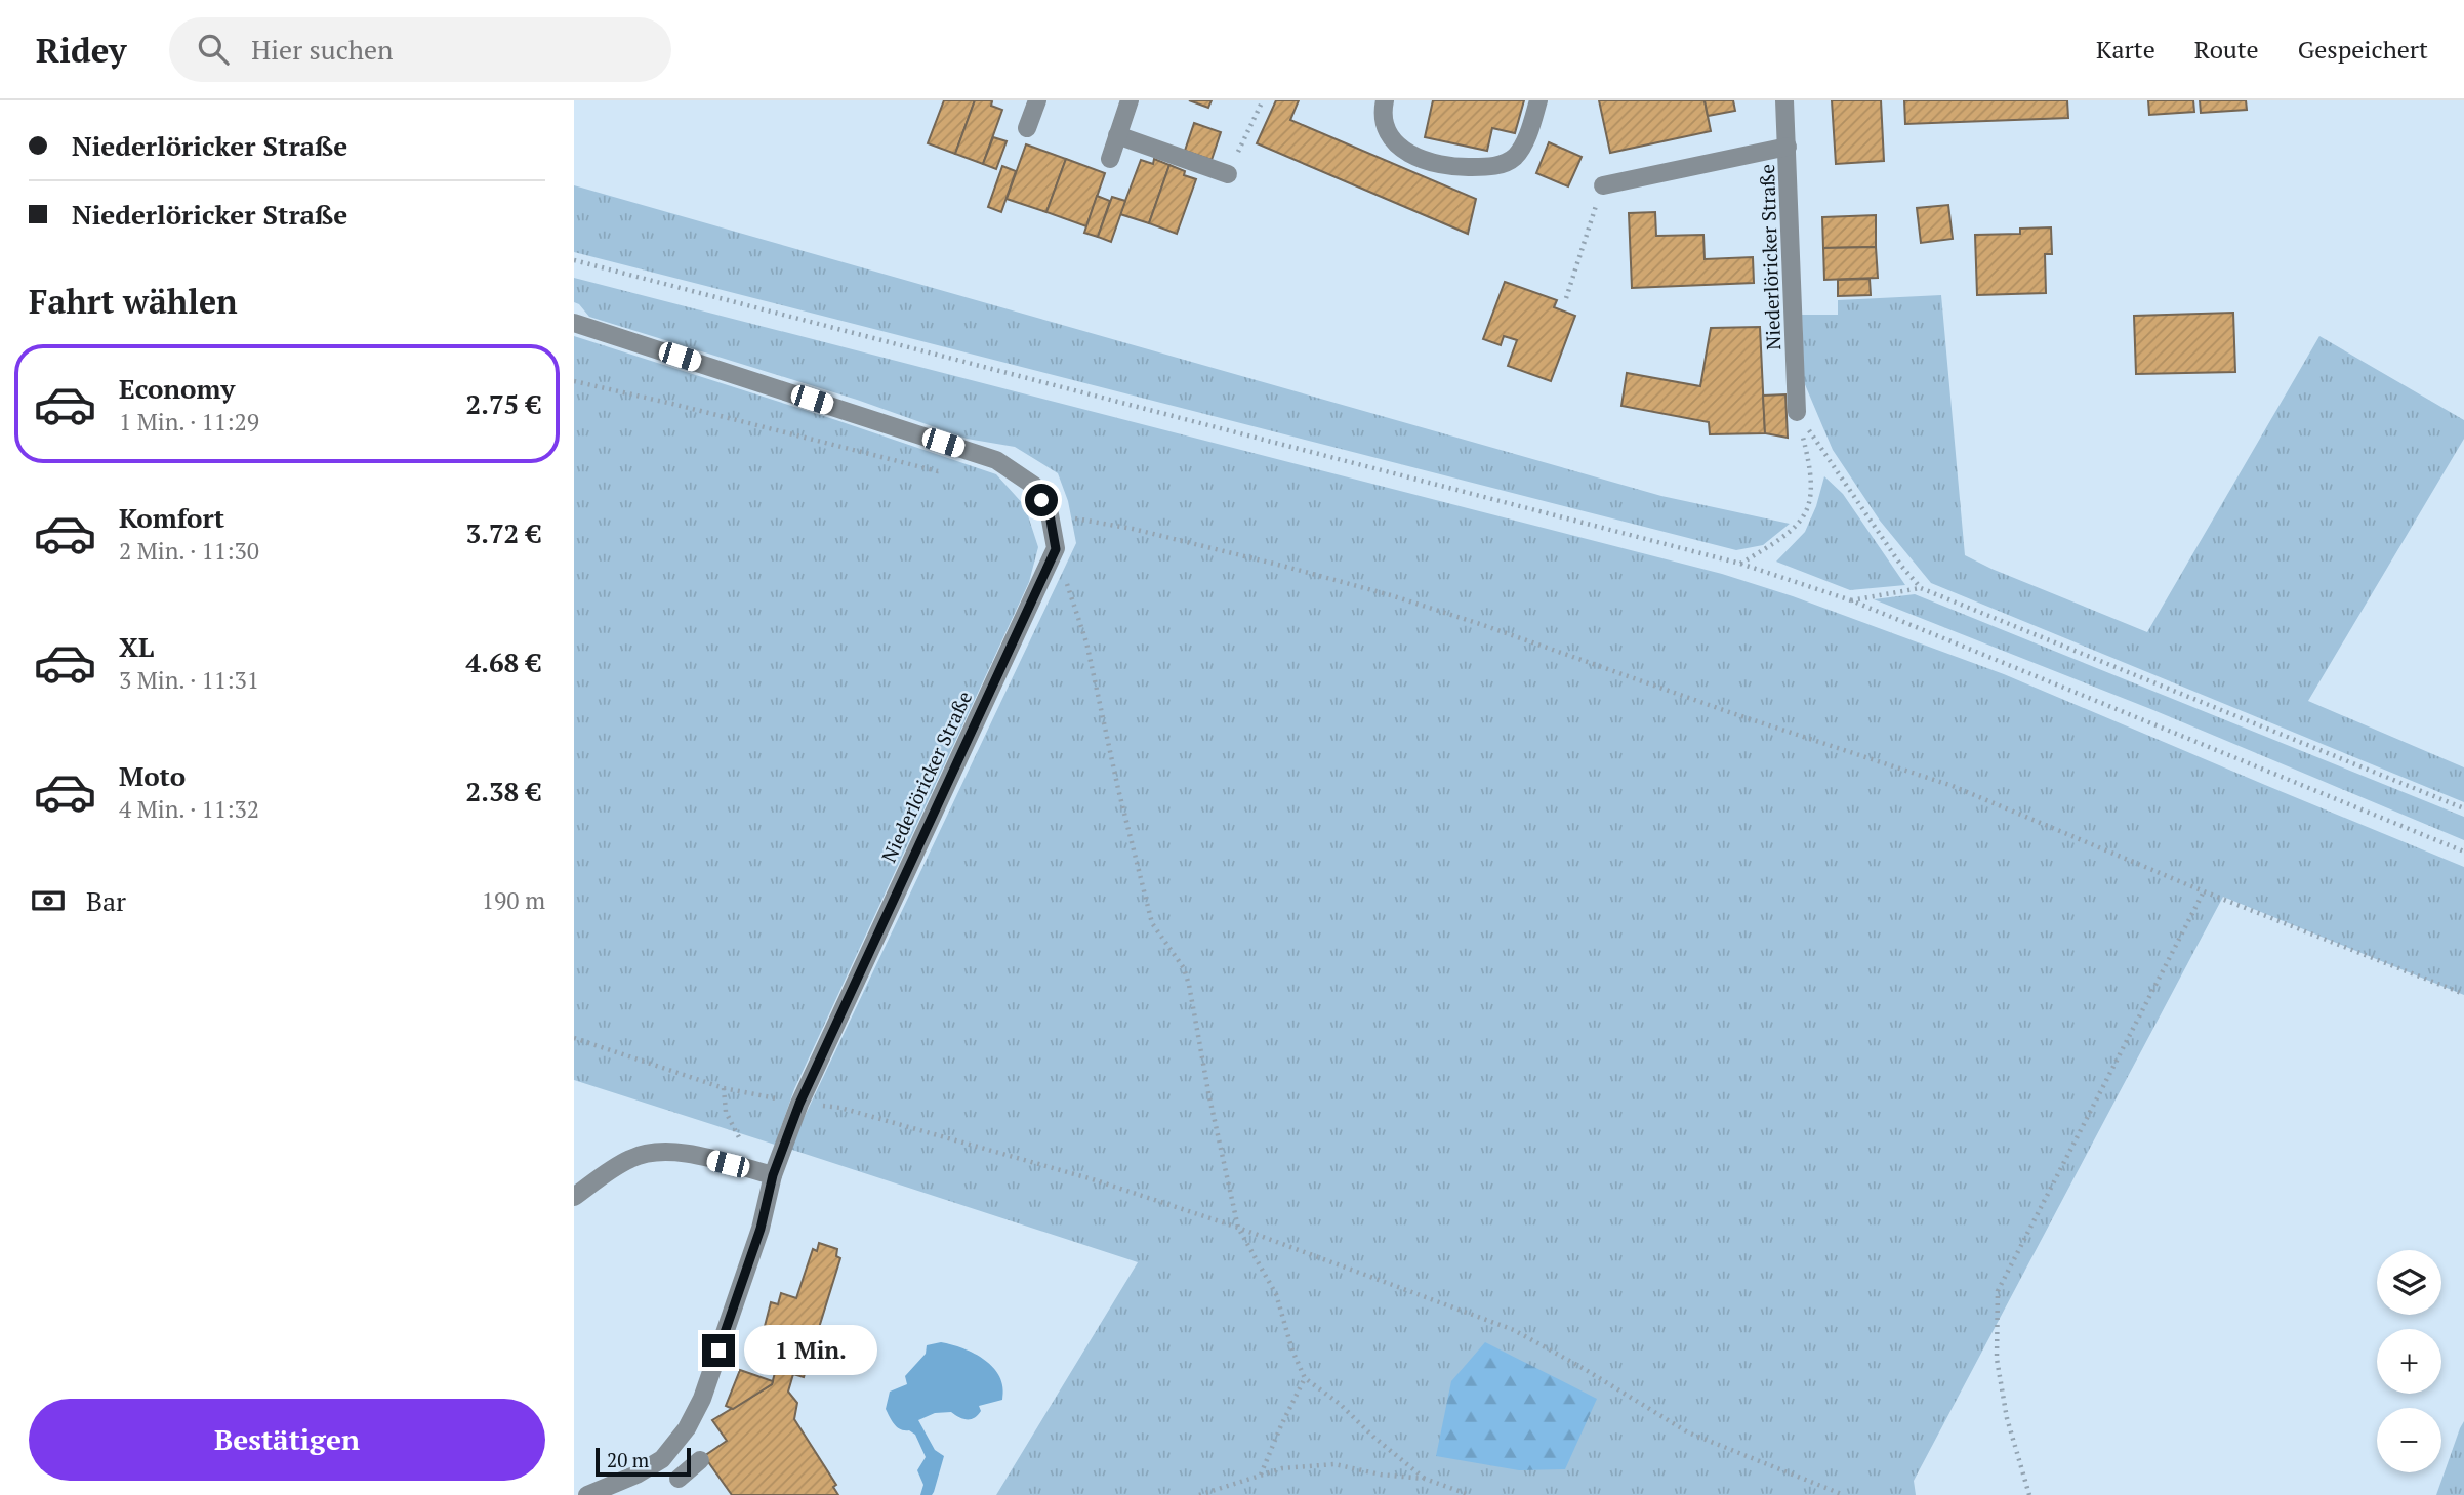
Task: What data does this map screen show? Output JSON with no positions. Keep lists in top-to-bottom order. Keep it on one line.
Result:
{"streets":{"street":["Niederlöricker Straße"]},"scale_bar":"20 m","page":{"header":"Ridey","search":"Hier suchen","nav":["Karte","Route","Gespeichert"],"banner":["Niederlöricker Straße","Niederlöricker Straße"],"heading":"Fahrt wählen","list":[{"name":"Economy","note":"1 Min. · 11:29","value":"2.75 €"},{"name":"Komfort","note":"2 Min. · 11:30","value":"3.72 €"},{"name":"XL","note":"3 Min. · 11:31","value":"4.68 €"},{"name":"Moto","note":"4 Min. · 11:32","value":"2.38 €"}],"pay":["Bar","190 m"],"map_buttons":["+","−"],"bubble":"1 Min.","buttons":"Bestätigen","scale":"20 m"}}
